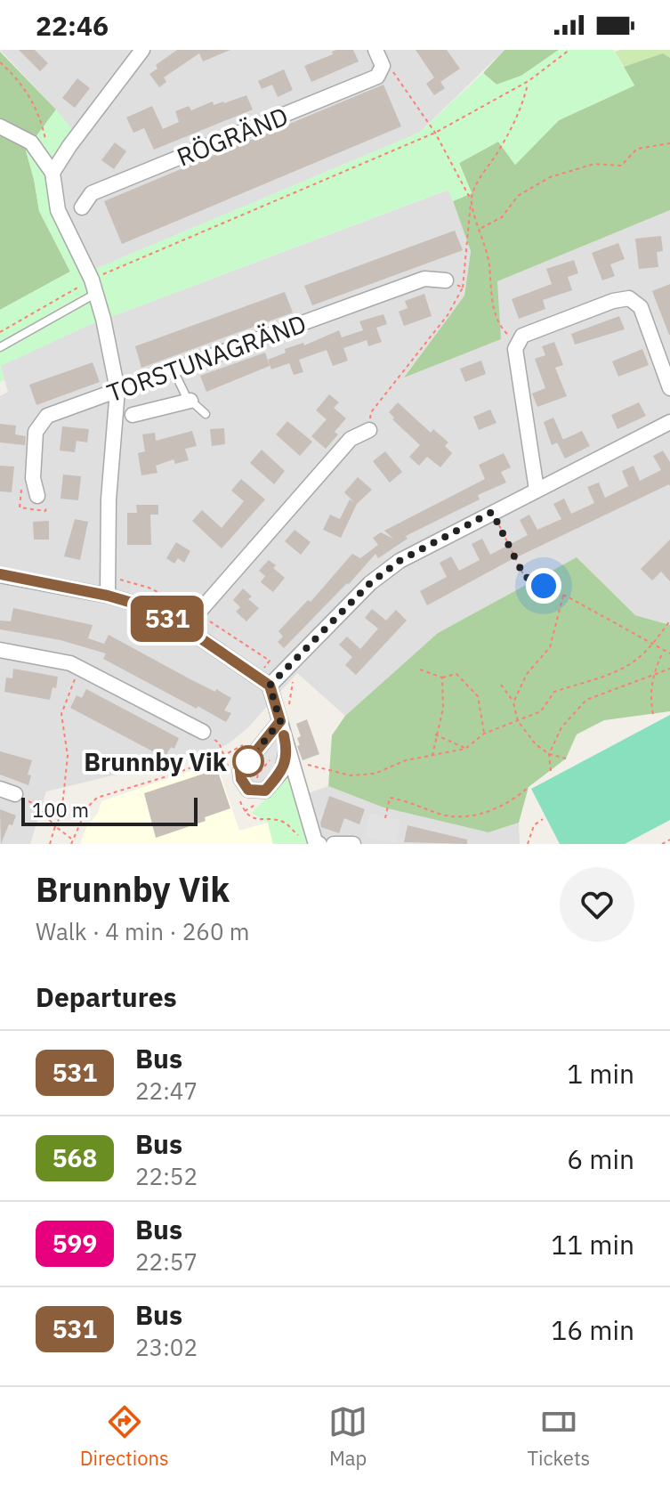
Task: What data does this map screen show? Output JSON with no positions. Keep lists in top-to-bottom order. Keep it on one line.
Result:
{"streets":{"street":["RÖGRÄND","TORSTUNAGRÄND"]},"places":["Brunnby Vik"],"lines":["bus line 531"],"scale_bar":"100 m","page":{"status":"22:46","on_map":"531","scale":"100 m","heading":[["Brunnby Vik","Walk · 4 min · 260 m"],"Departures"],"list":[{"mark":"531","name":"Bus","note":"22:47","value":"1 min"},{"mark":"568","name":"Bus","note":"22:52","value":"6 min"},{"mark":"599","name":"Bus","note":"22:57","value":"11 min"},{"mark":"531","name":"Bus","note":"23:02","value":"16 min"}],"tabs":["Directions","Map","Tickets"]}}
